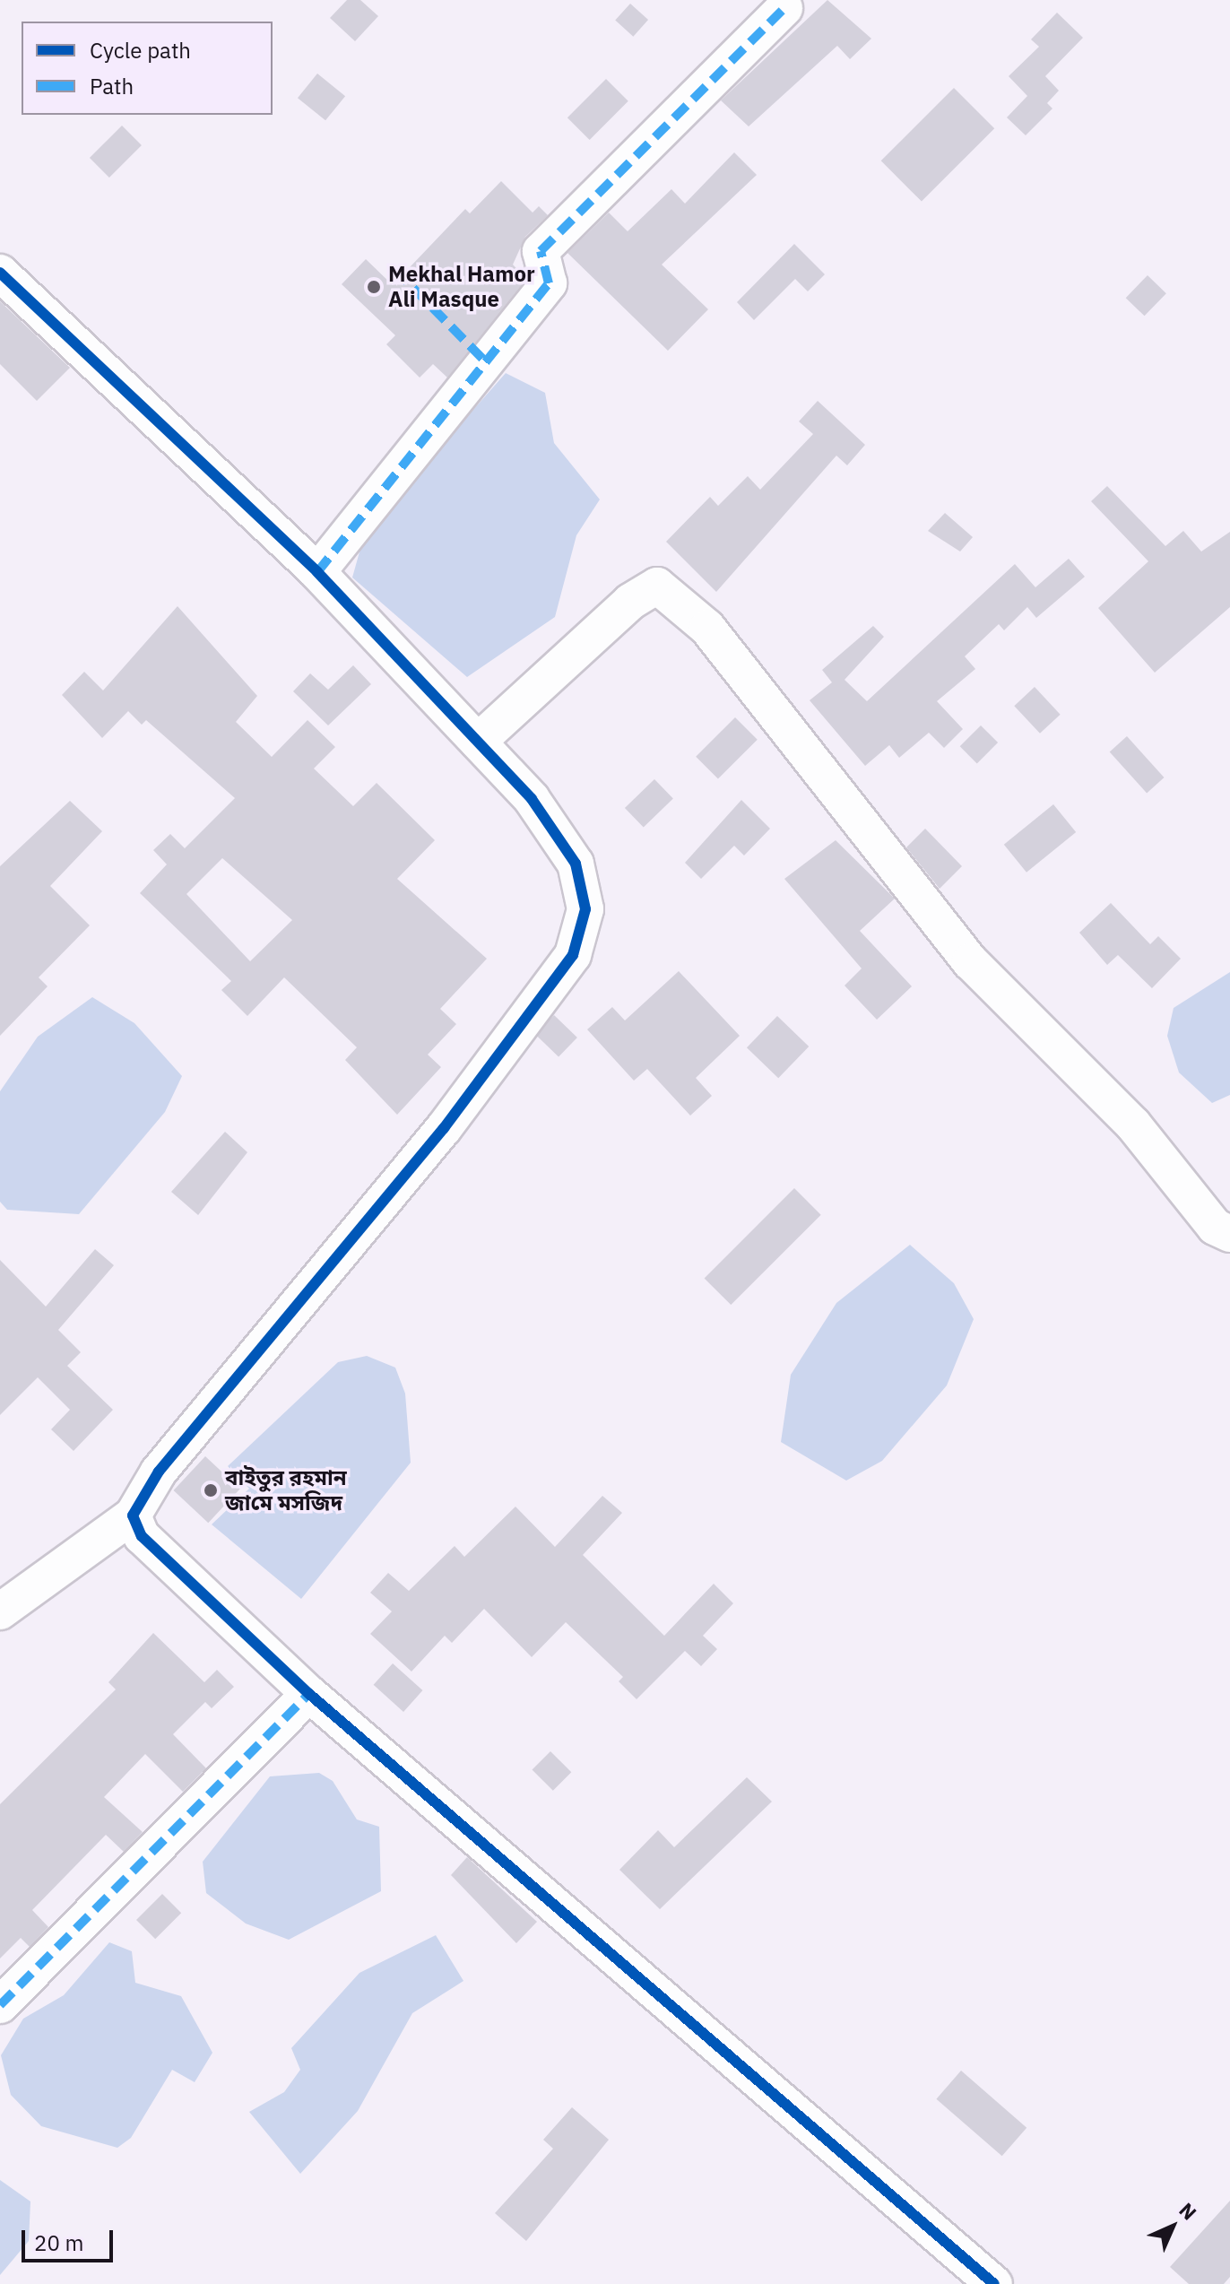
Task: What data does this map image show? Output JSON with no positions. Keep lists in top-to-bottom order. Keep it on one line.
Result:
{"places":["Mekhal Hamor Ali Masque","বাইতুর রহমান জা‌মে মস‌জিদ"],"legend":["Cycle path","Path"],"scale_bar":"20 m","north":"top right"}
